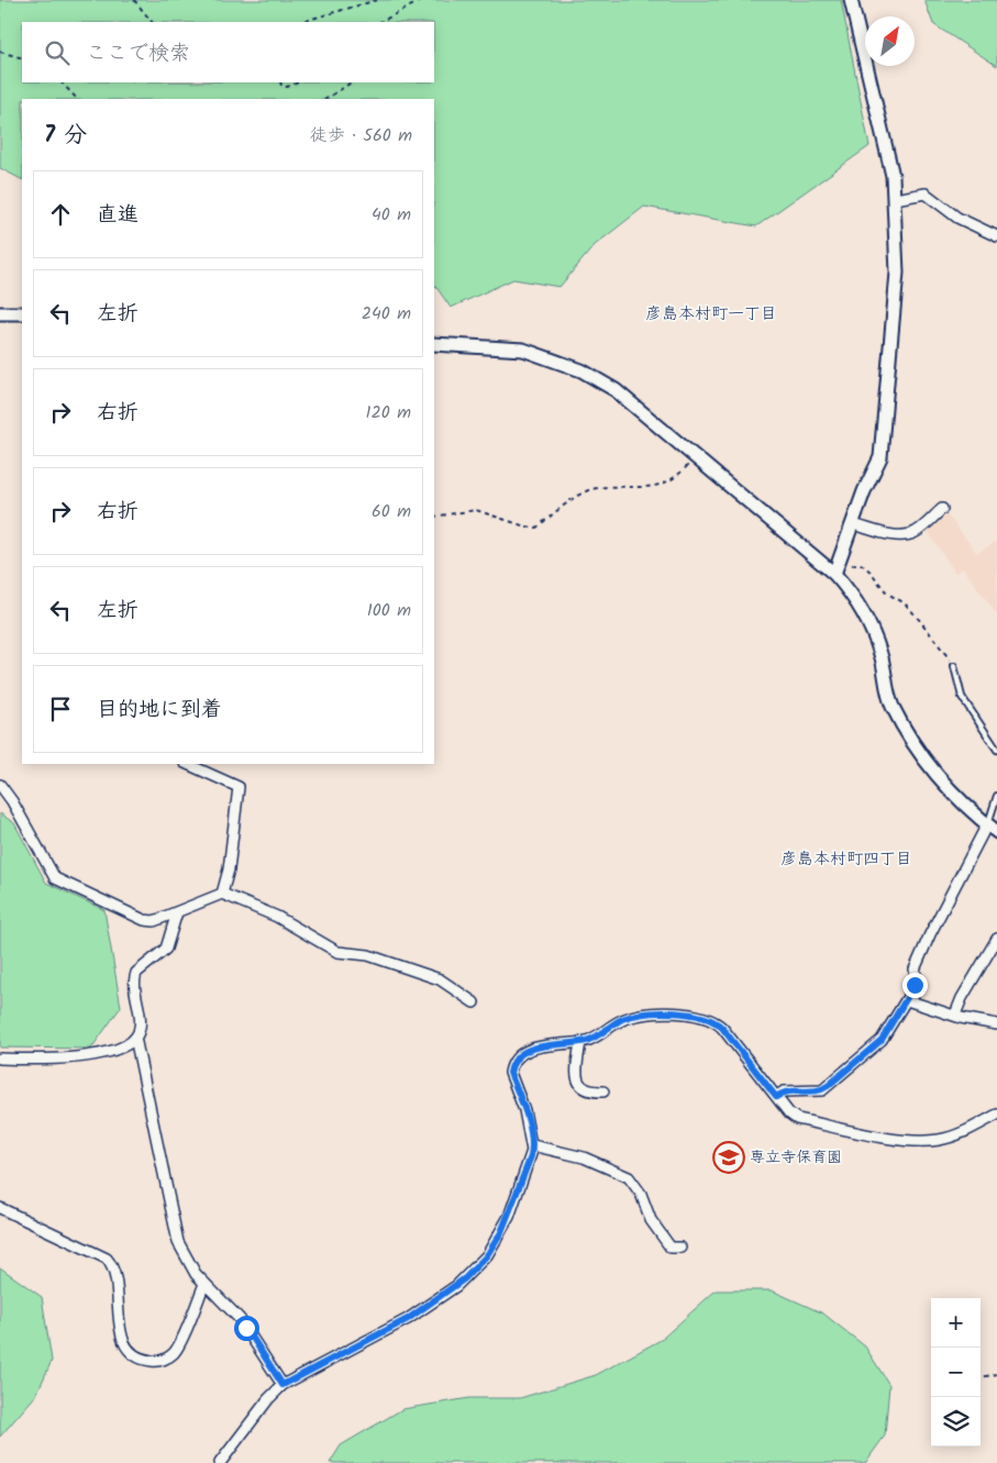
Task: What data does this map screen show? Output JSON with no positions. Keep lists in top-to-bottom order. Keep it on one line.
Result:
{"districts":["彦島本村町一丁目","彦島本村町四丁目"],"places":{"school or university":["専立寺保育園"]},"north":"top right","page":{"search":"ここで検索","heading":["7 分","徒歩 · 560 m"],"list":[["直進","40 m"],["左折","240 m"],["右折","120 m"],["右折","60 m"],["左折","100 m"],"目的地に到着"],"map_buttons":["+","−"]}}
